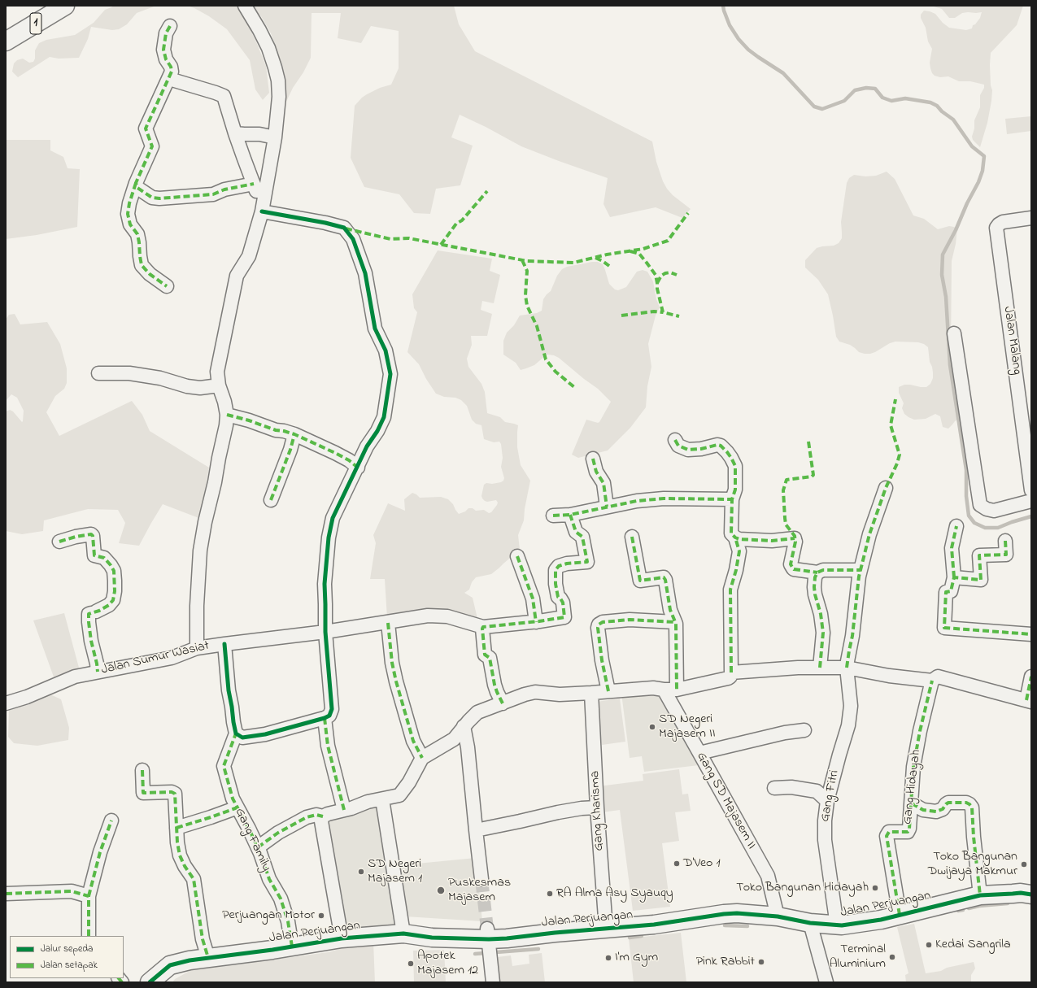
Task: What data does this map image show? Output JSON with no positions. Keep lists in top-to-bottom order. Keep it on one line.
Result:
{"streets":{"main road":["1","Jalan Perjuangan"],"street":["Jalan Malang","Jalan Sumur Wasiat","Gang Hidayah","Gang Fitri","Gang SD Majasem II","Gang Kharisma","Gang Family"]},"crossings":[["Gang Hidayah","Jalan Perjuangan"],["Gang Fitri","Jalan Perjuangan"],["Gang SD Majasem II","Jalan Perjuangan"],["Gang Kharisma","Jalan Perjuangan"],["Gang Family","Jalan Perjuangan"]],"places":["SD Negeri Majasem II","D'Veo 1","Toko Bangunan Dwijaya Makmur","SD Negeri Majasem 1","Toko Bangunan Hidayah","Puskesmas Majasem","RA Alma Asy Syauqy","Perjuangan Motor","Kedai Sangrila","Terminal Aluminium","I'm Gym","Pink Rabbit","Apotek Majasem 12"],"legend":["Jalur sepeda","Jalan setapak"]}
